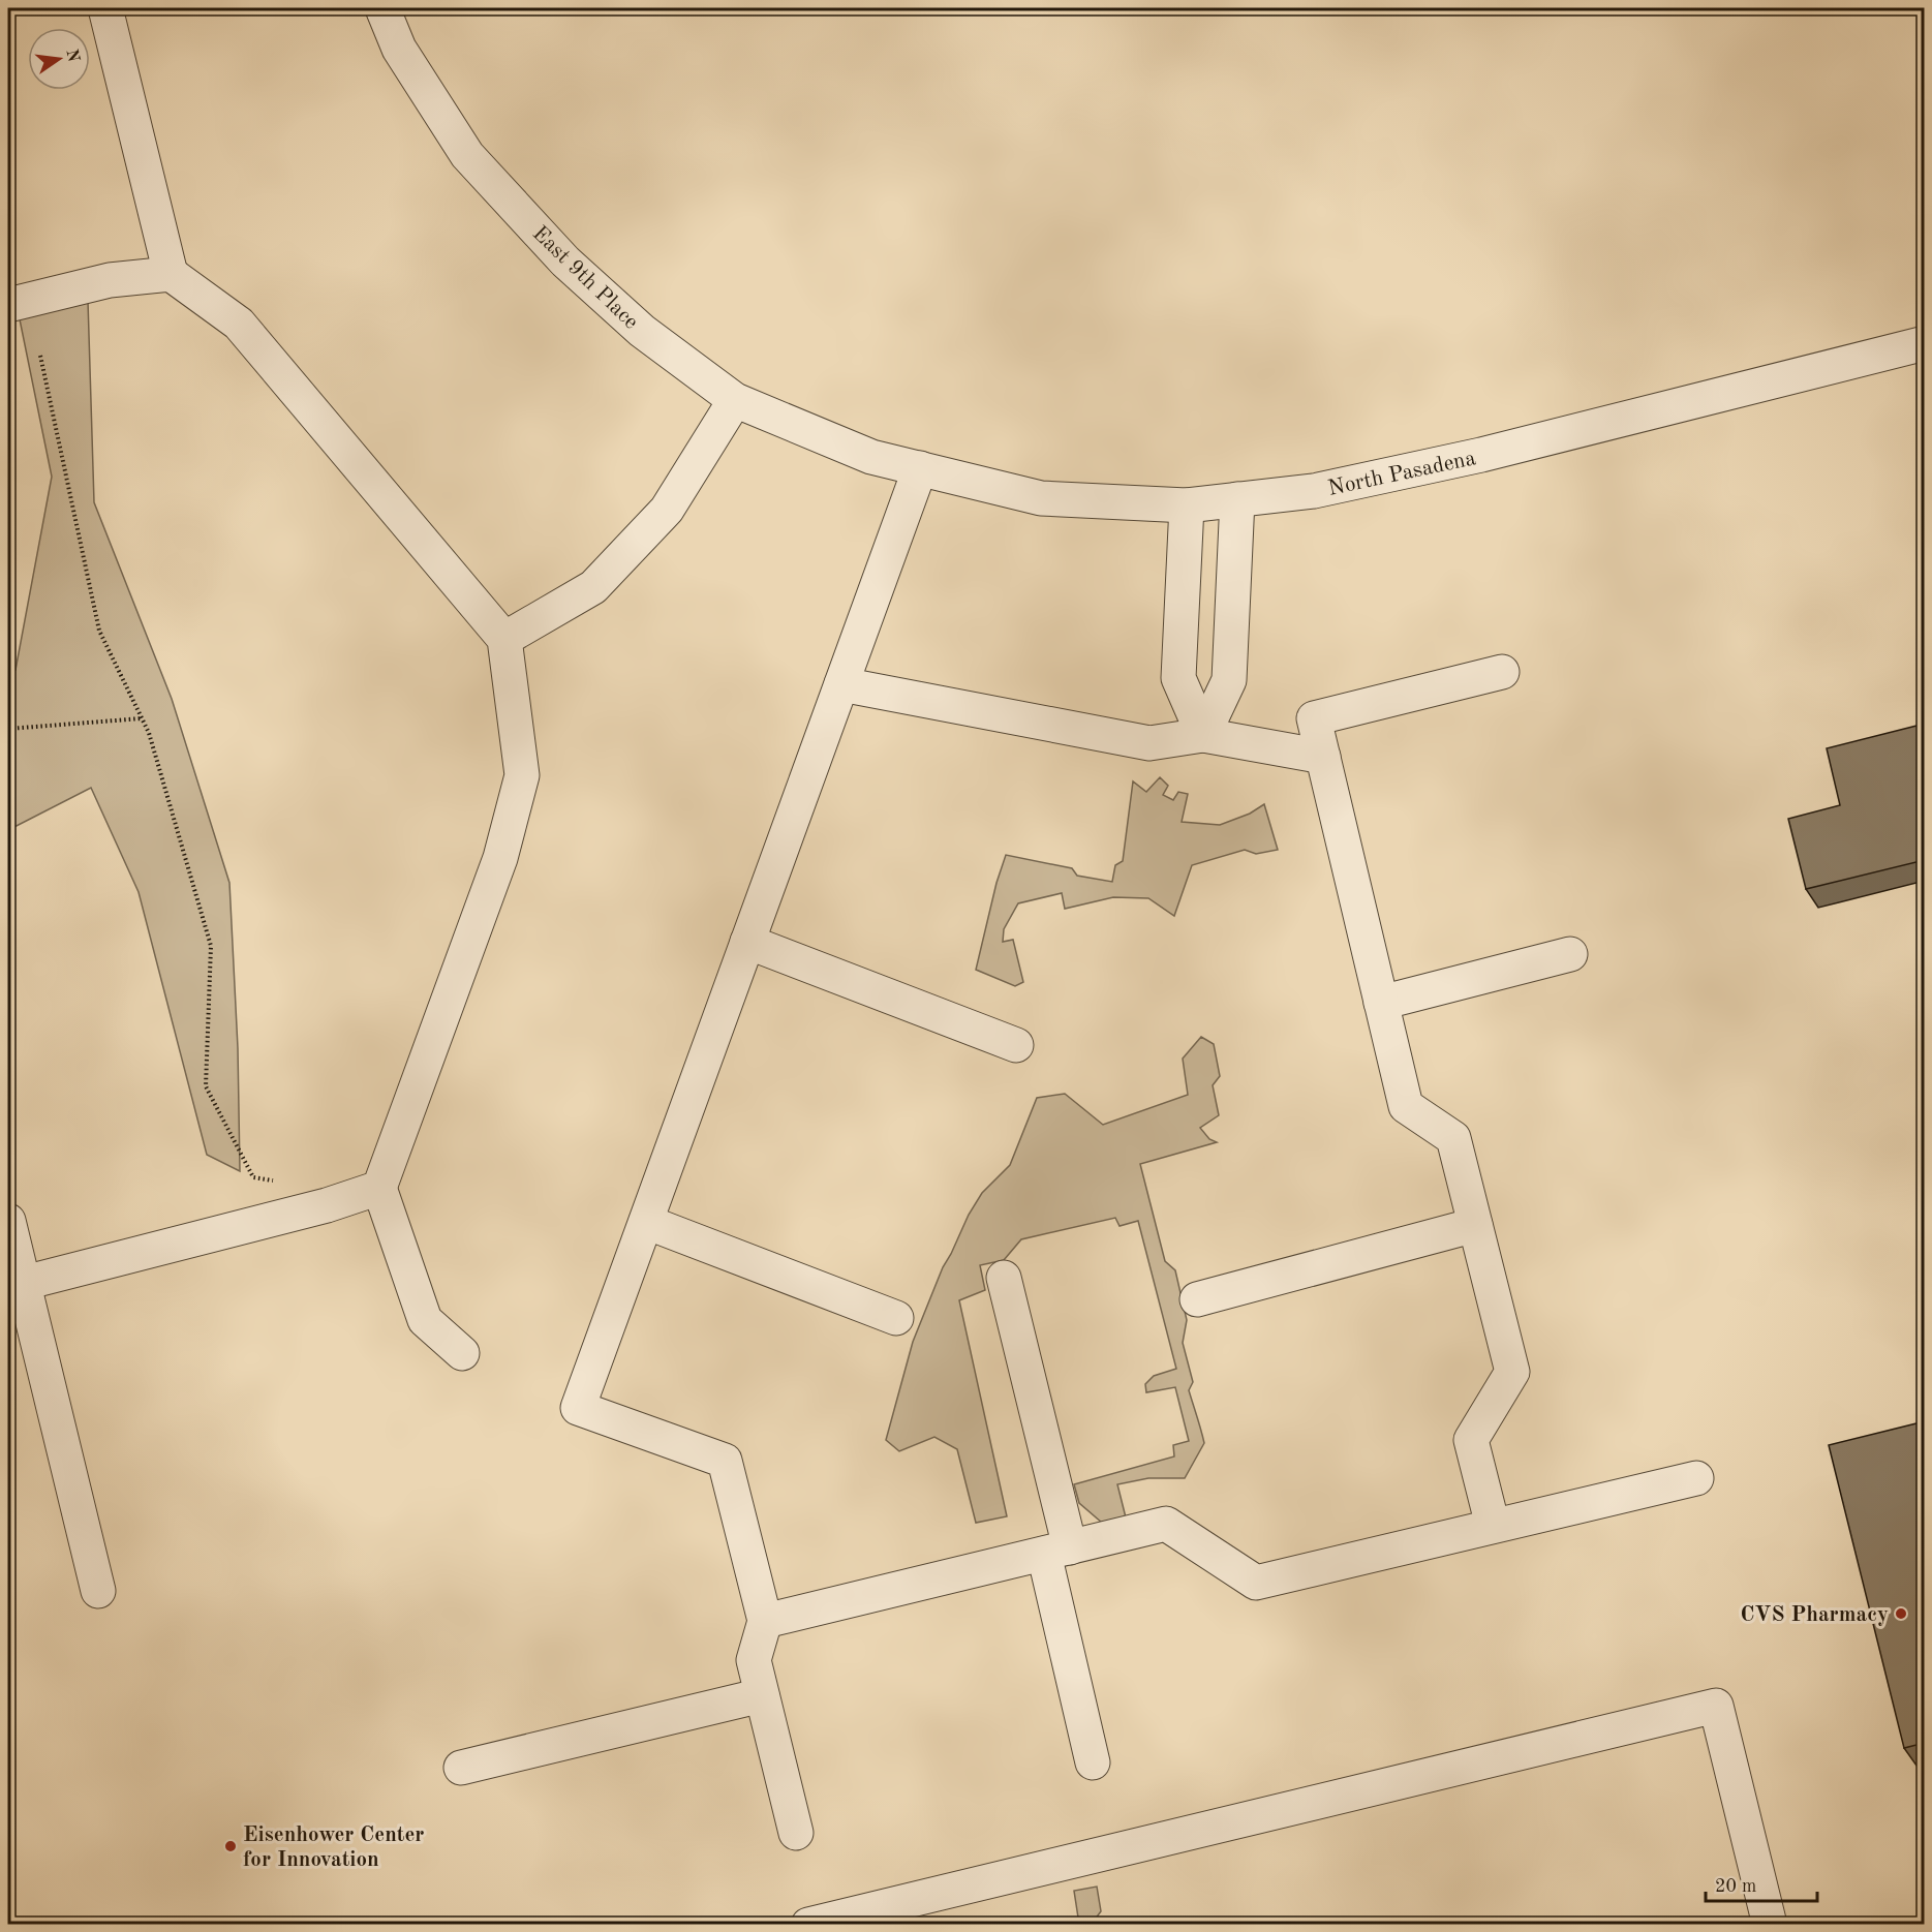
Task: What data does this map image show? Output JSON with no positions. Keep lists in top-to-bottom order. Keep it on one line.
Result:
{"streets":{"street":["East 9th Place","North Pasadena"]},"crossings":[["East 9th Place","North Pasadena"]],"places":["CVS Pharmacy","Eisenhower Center for Innovation"],"scale_bar":"20 m","north":"right"}
